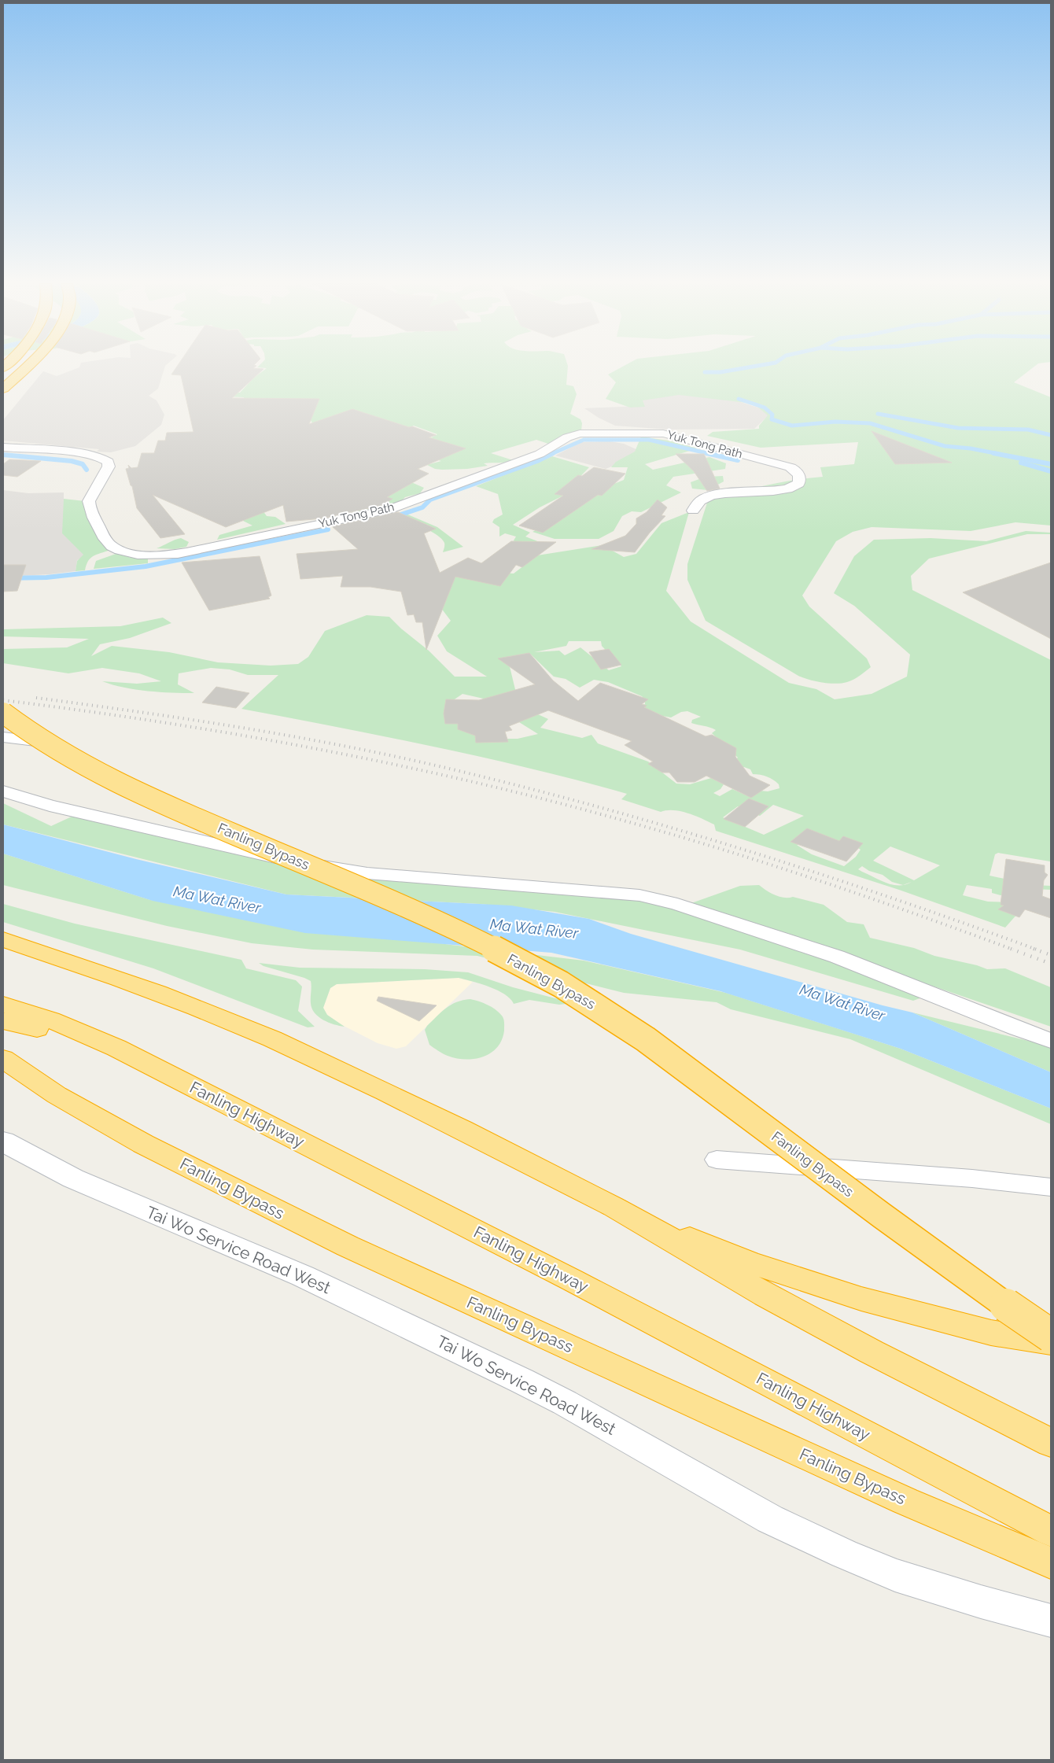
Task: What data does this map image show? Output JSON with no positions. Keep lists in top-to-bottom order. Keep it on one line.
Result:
{"streets":{"highway":["Fanling Bypass","Fanling Highway"],"main road":["Tai Wo Service Road West"],"street":["Yuk Tong Path"]},"water":["Ma Wat River"]}
